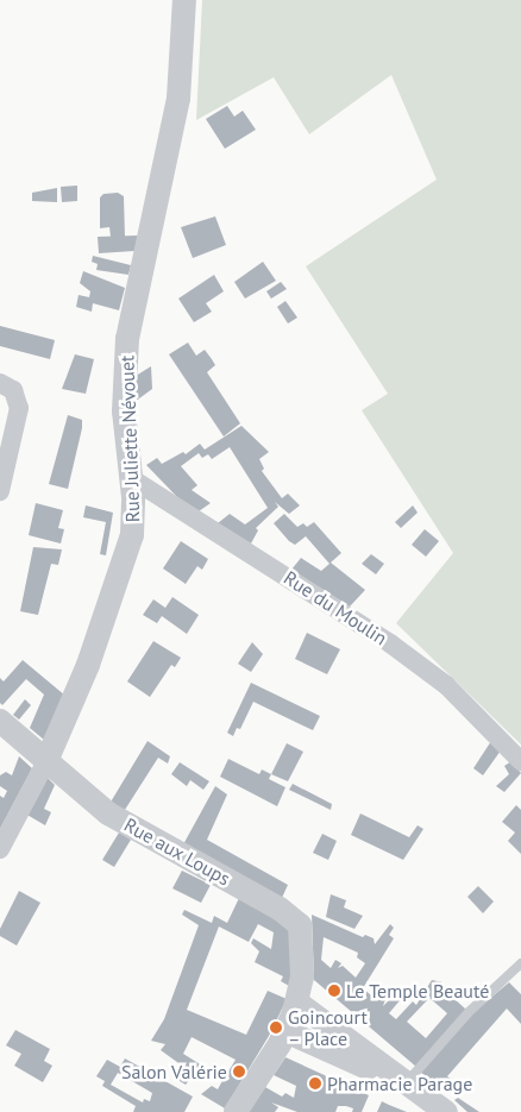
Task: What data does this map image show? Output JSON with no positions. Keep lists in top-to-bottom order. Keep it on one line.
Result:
{"streets":{"street":["Rue Juliette Névouet","Rue du Moulin","Rue aux Loups"]},"crossings":[["Rue Juliette Névouet","Rue du Moulin"],["Rue Juliette Névouet","Rue aux Loups"]],"places":["Le Temple Beauté","Goincourt – Place","Salon Valérie","Pharmacie Parage"]}
